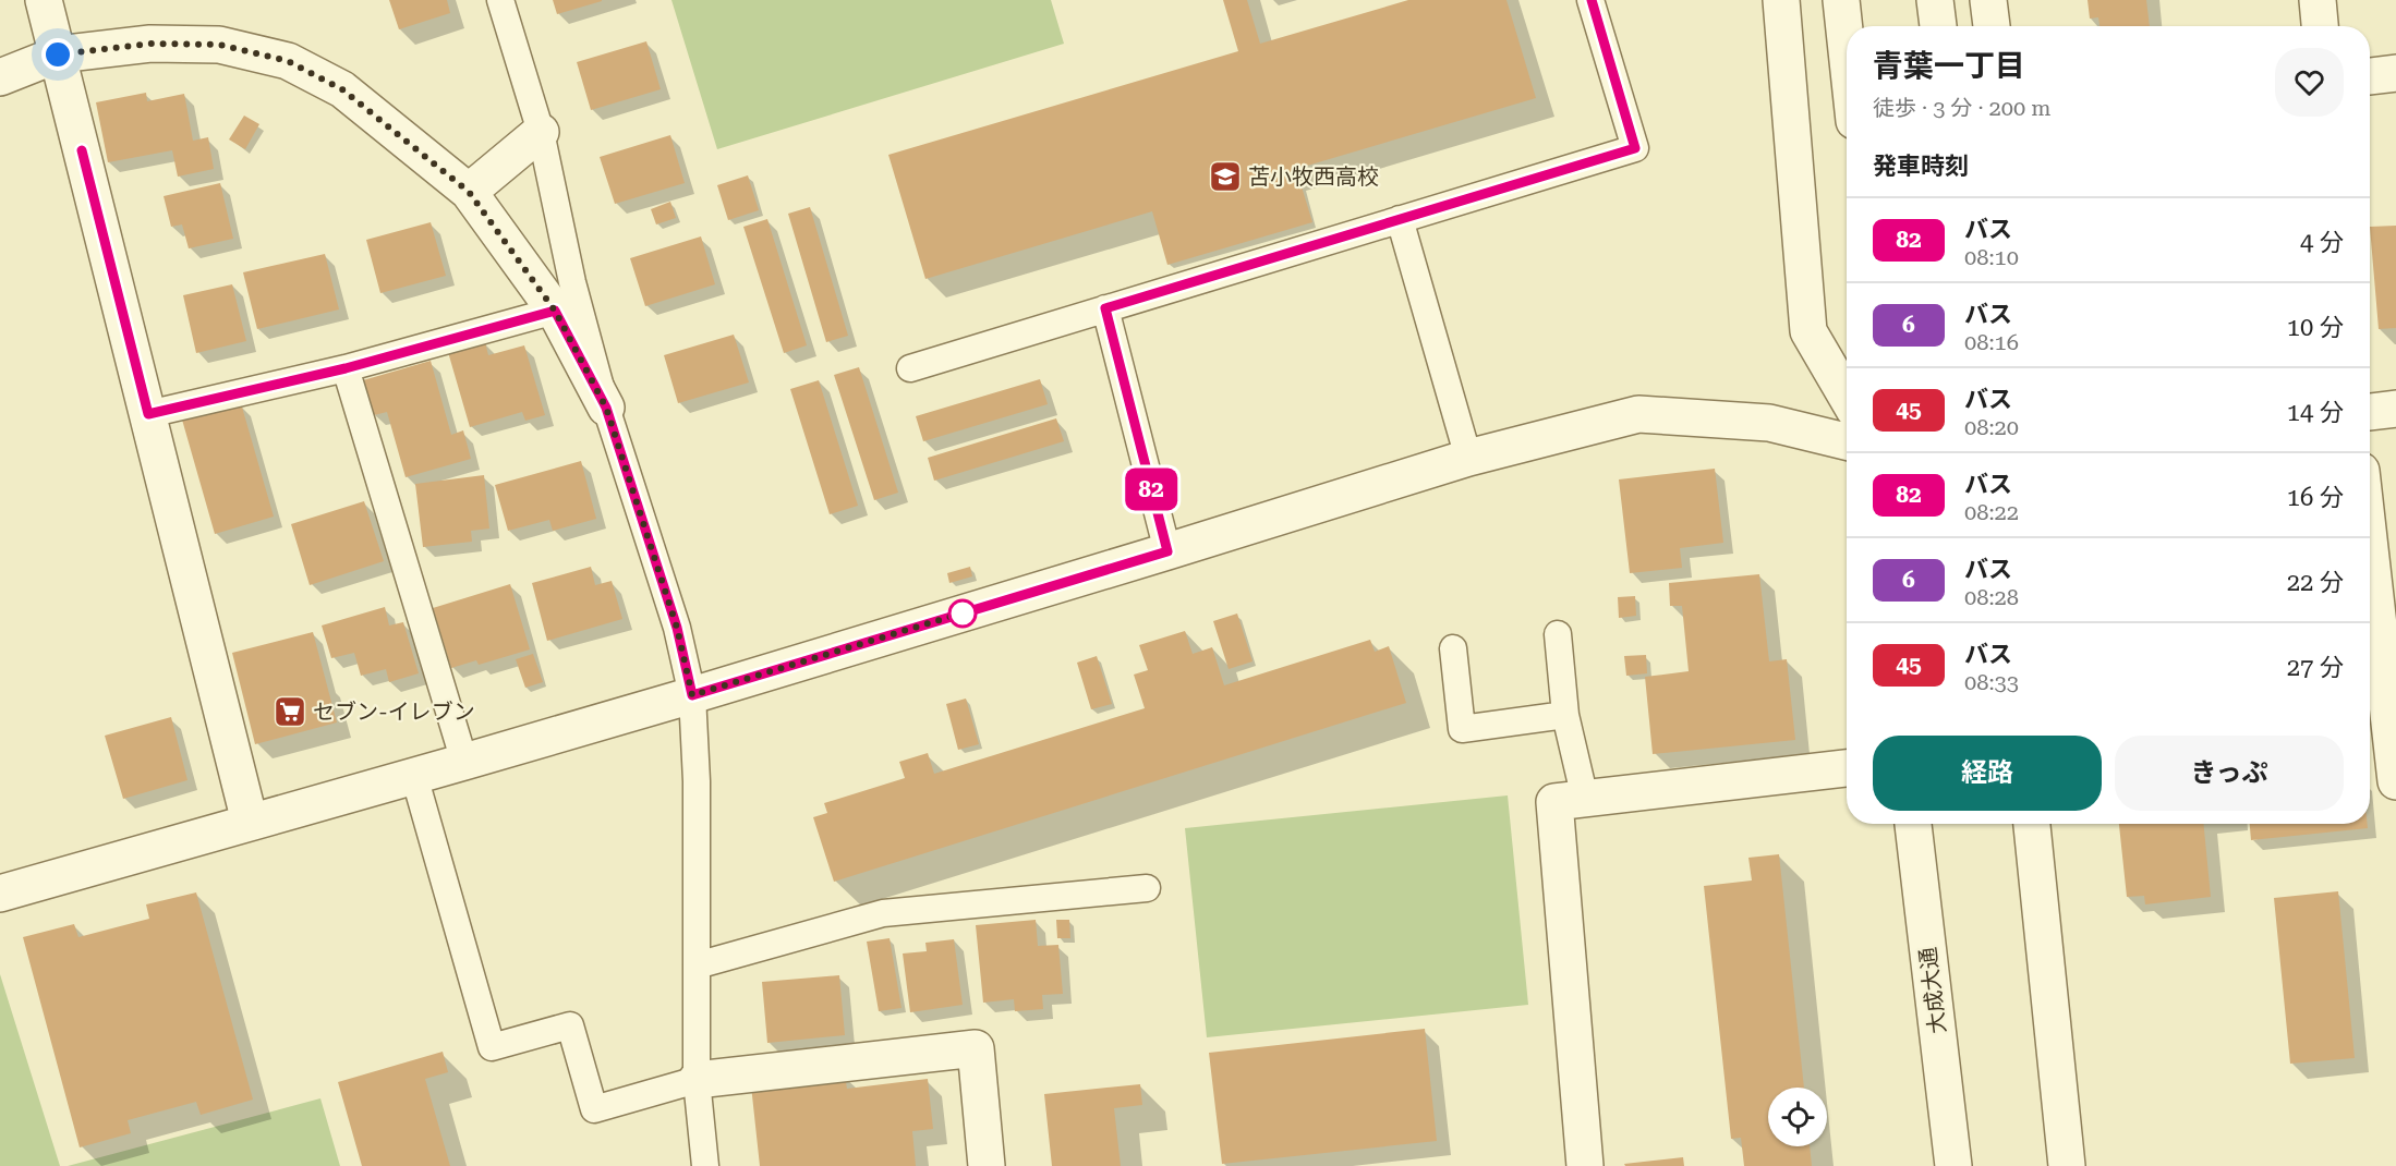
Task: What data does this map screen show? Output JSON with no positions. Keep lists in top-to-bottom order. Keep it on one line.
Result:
{"streets":{"street":["大成大通"]},"places":{"school or university":["苫小牧西高校"],"supermarket":["セブン-イレブン"]},"lines":["bus line 82"],"page":{"on_map":"82","heading":[["青葉一丁目","徒歩 · 3 分 · 200 m"],"発車時刻"],"list":[{"mark":"82","name":"バス","note":"08:10","value":"4 分"},{"mark":"6","name":"バス","note":"08:16","value":"10 分"},{"mark":"45","name":"バス","note":"08:20","value":"14 分"},{"mark":"82","name":"バス","note":"08:22","value":"16 分"},{"mark":"6","name":"バス","note":"08:28","value":"22 分"},{"mark":"45","name":"バス","note":"08:33","value":"27 分"}],"buttons":["経路","きっぷ"]}}
